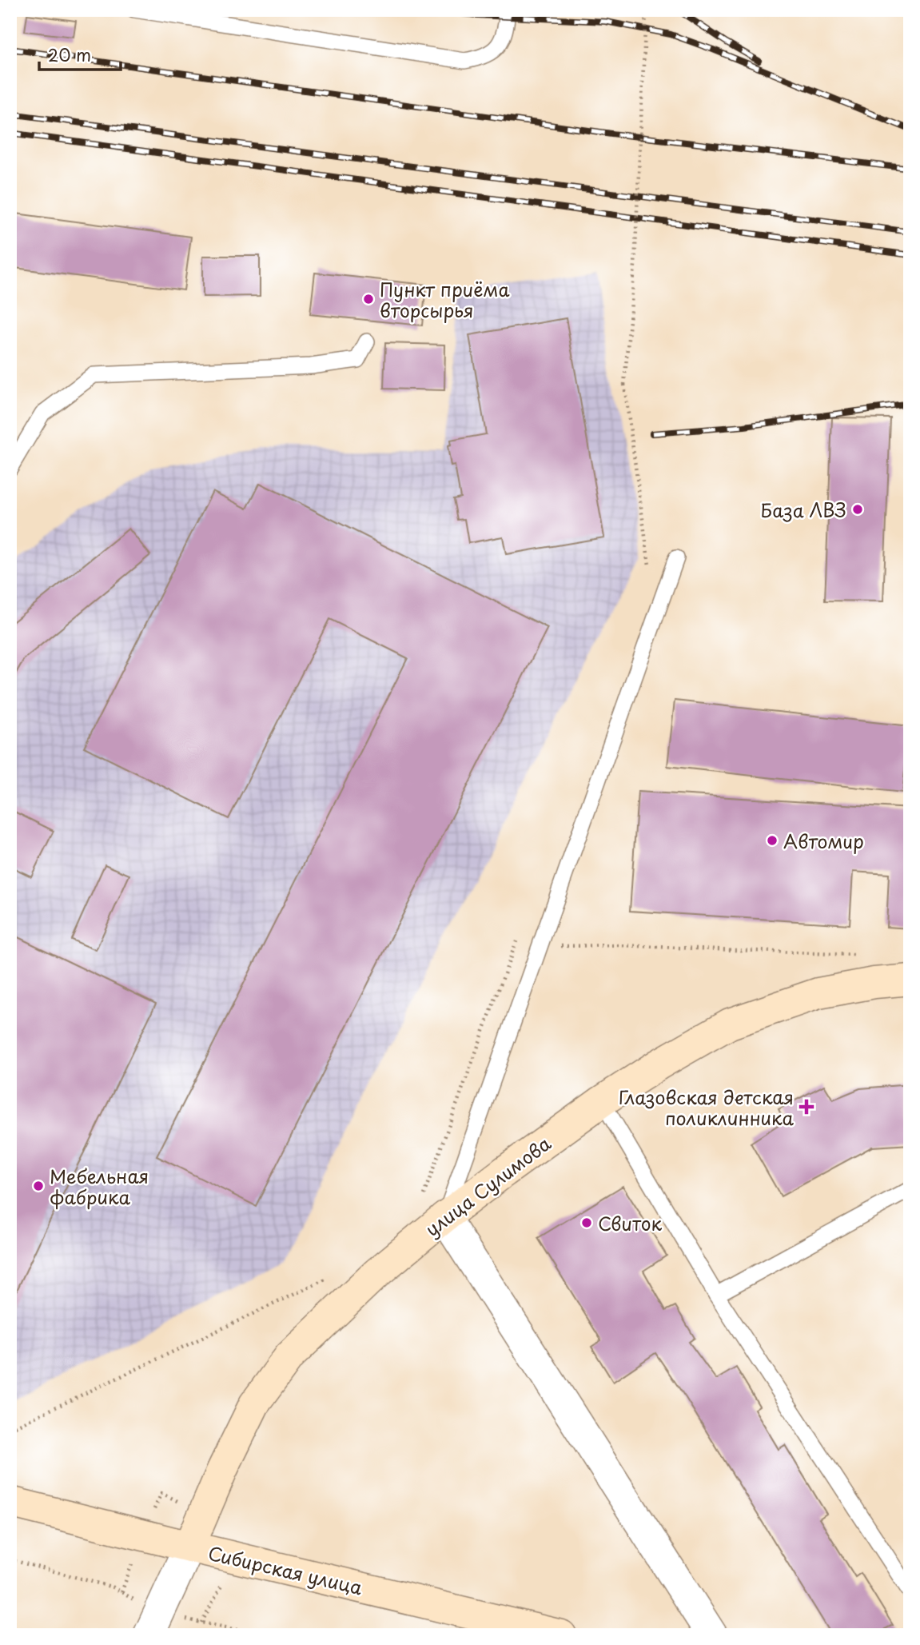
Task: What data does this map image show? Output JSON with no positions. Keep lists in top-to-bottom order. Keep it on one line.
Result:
{"streets":{"main road":["улица Сулимова","Сибирская улица"]},"crossings":[["улица Сулимова","Сибирская улица"]],"places":{"other":["Пункт приёма вторсырья","База ЛВЗ","Автомир","Мебельная фабрика","Свиток"],"health":["Глазовская детская поликлинника"]},"scale_bar":"20 m"}
